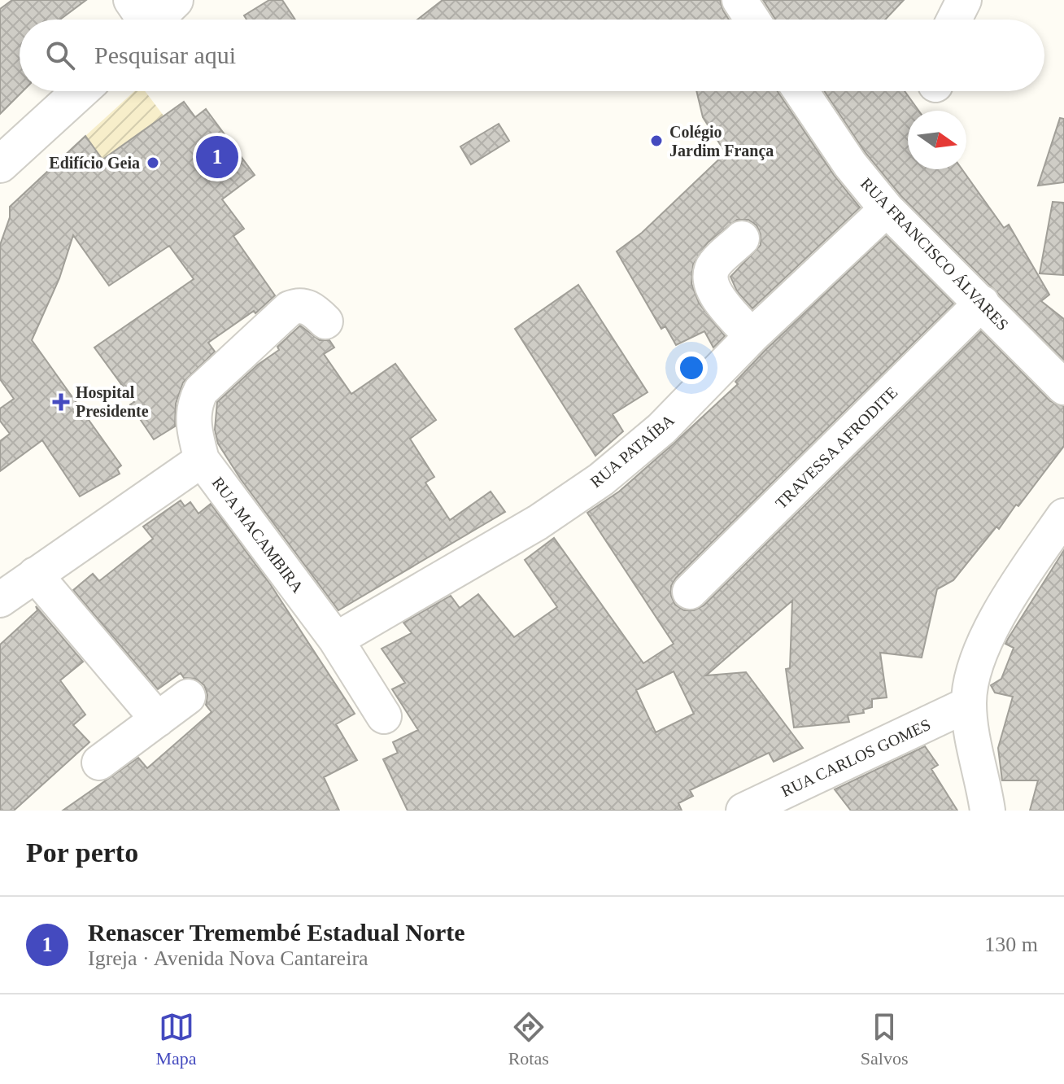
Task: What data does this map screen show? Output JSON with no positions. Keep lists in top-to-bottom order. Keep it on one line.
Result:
{"streets":{"street":["RUA FRANCISCO ÁLVARES","TRAVESSA AFRODITE","RUA PATAÍBA","RUA MACAMBIRA","RUA CARLOS GOMES"]},"crossings":[["RUA FRANCISCO ÁLVARES","TRAVESSA AFRODITE"],["RUA FRANCISCO ÁLVARES","RUA PATAÍBA"],["RUA PATAÍBA","RUA MACAMBIRA"]],"places":{"other":["Colégio Jardim França","Edifício Geia"],"health":["Hospital Presidente"]},"north":"right","page":{"search":"Pesquisar aqui","pins":"1","heading":"Por perto","list":[{"mark":"1","name":"Renascer Tremembé Estadual Norte","note":"Igreja · Avenida Nova Cantareira","value":"130 m"}],"nav":["Mapa","Rotas","Salvos"]}}
